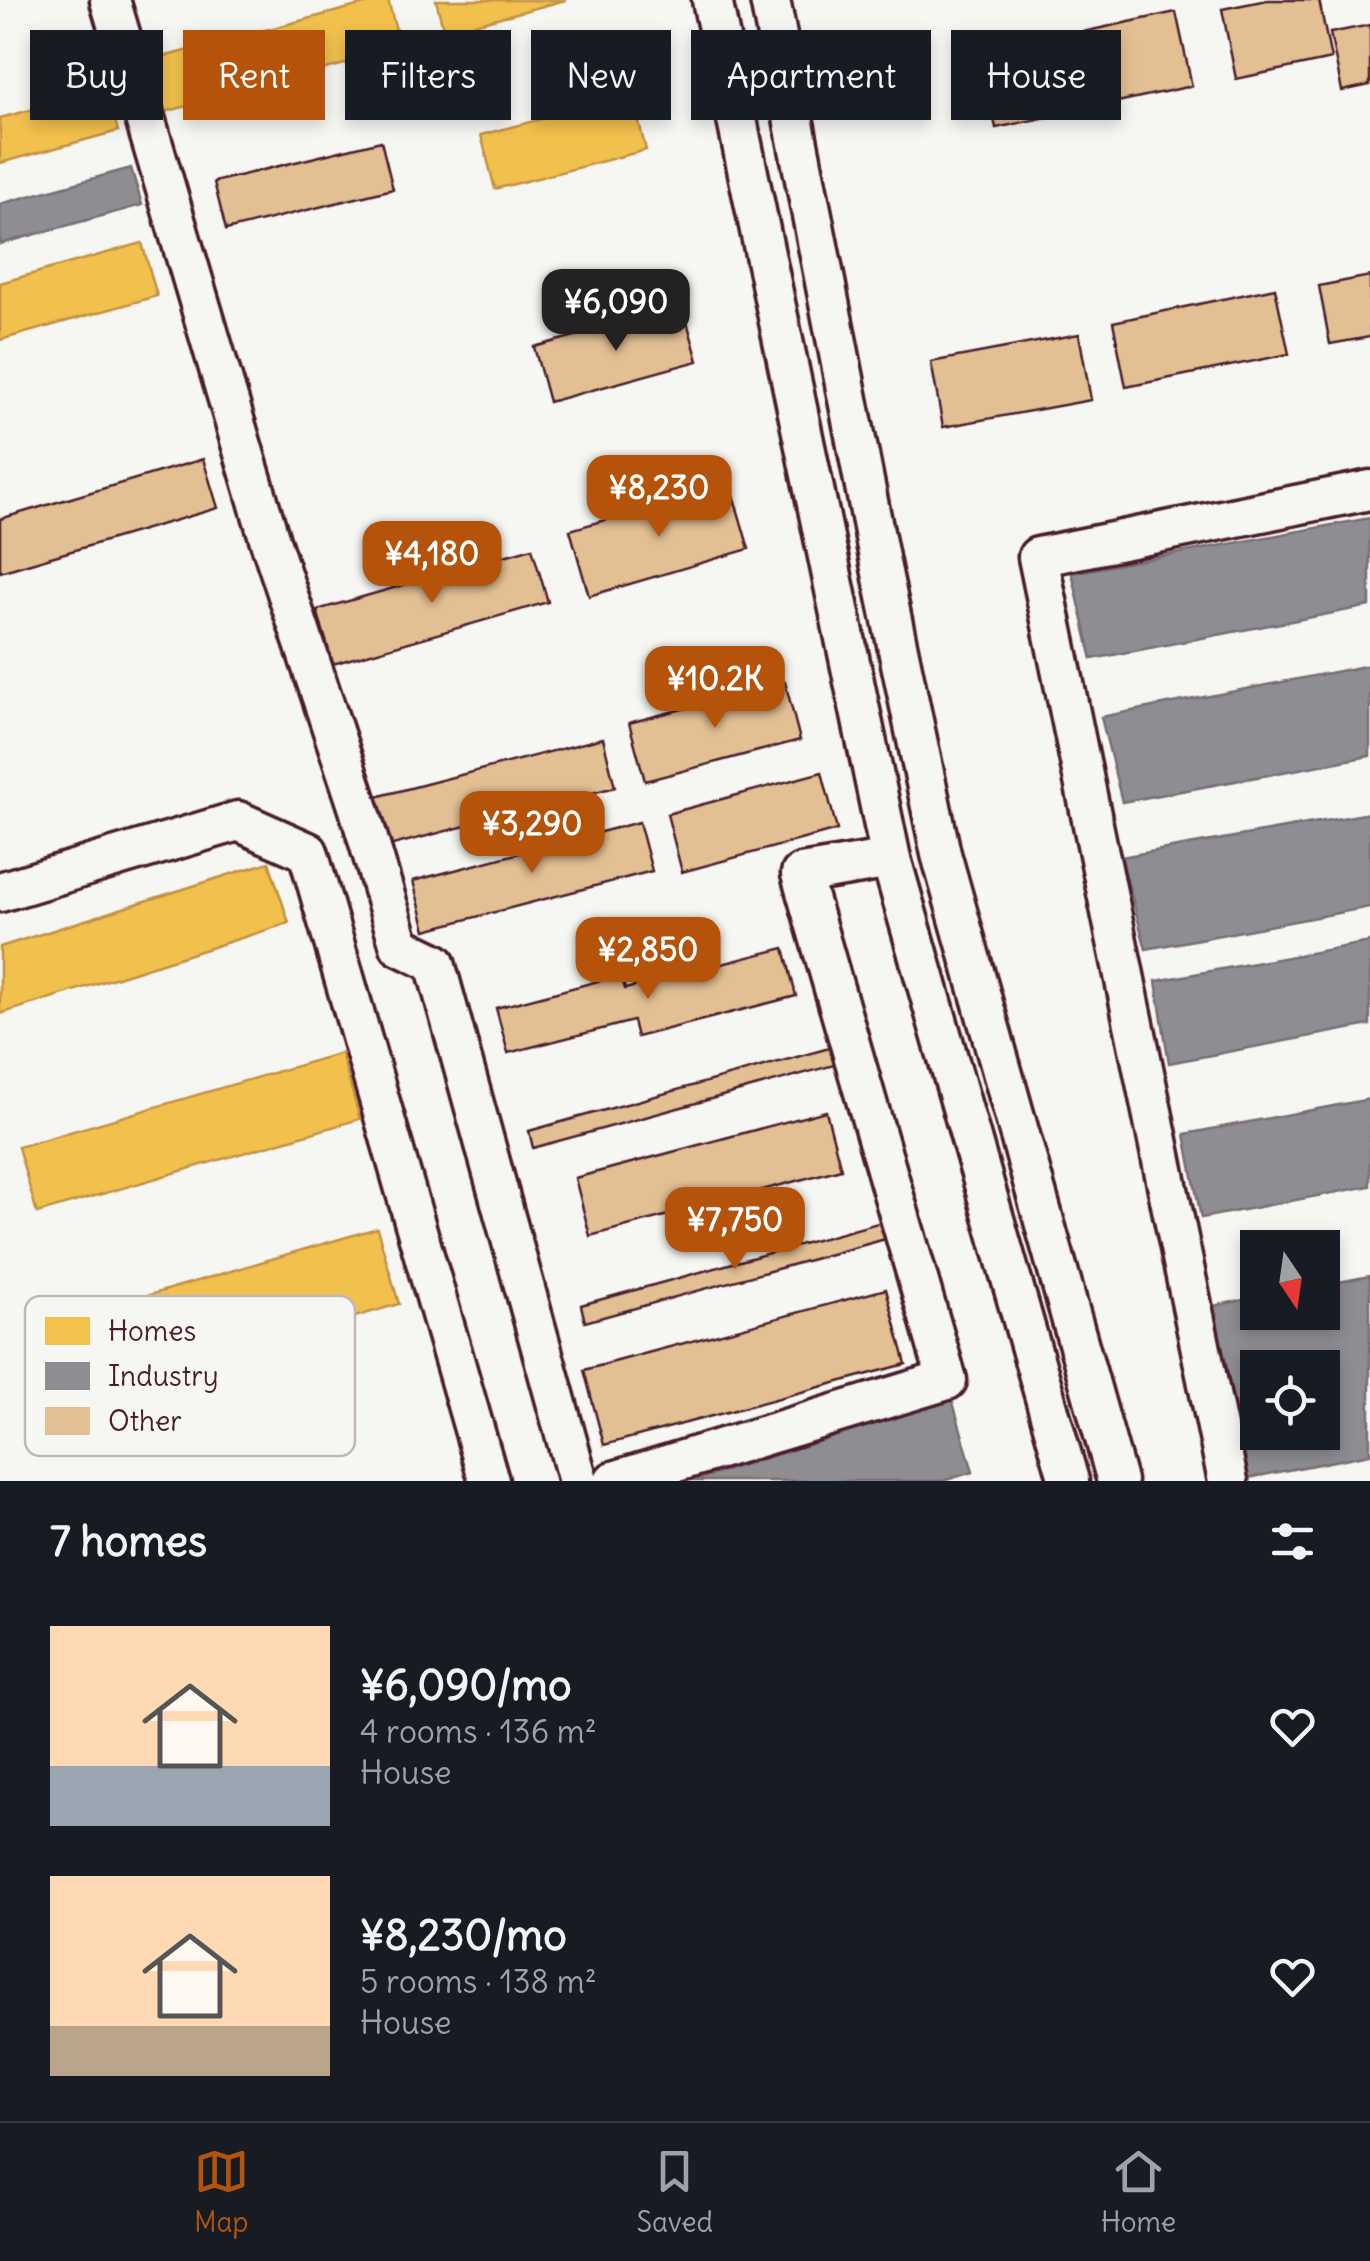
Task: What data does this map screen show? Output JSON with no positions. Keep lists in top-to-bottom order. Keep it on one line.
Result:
{"legend":["Homes","Industry","Other"],"north":"bottom","page":{"chip":["Buy","Rent","Filters","New","Apartment","House"],"price":["¥6,090","¥8,230","¥4,180","¥10.2K","¥3,290","¥2,850","¥7,750"],"heading":"7 homes","list":[{"name":"¥6,090/mo","note":"4 rooms · 136 m² · House"},{"name":"¥8,230/mo","note":"5 rooms · 138 m² · House"}],"tabs":["Map","Saved","Home"]}}
